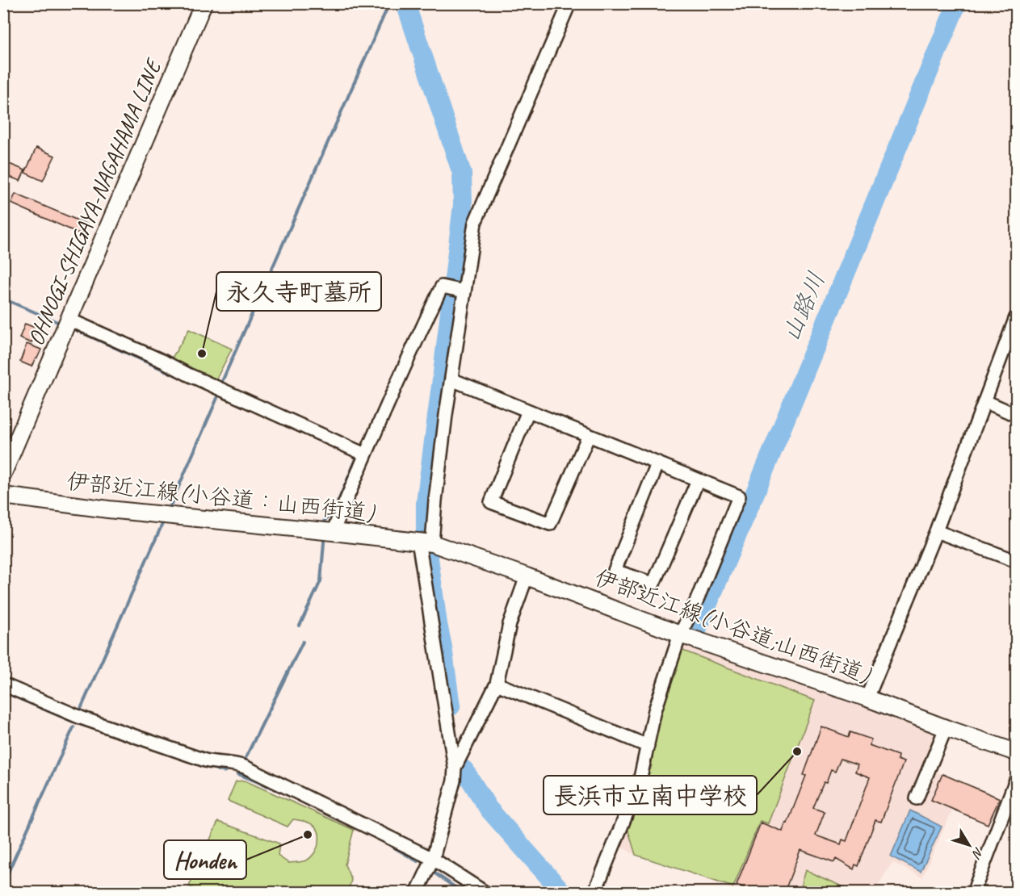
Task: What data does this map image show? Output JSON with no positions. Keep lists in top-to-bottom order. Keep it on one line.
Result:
{"streets":{"main road":["OHNOGI-SHIGAYA-NAGAHAMA LINE","伊部近江線(小谷道：山西街道)","伊部近江線(小谷道;山西街道)"]},"crossings":[["伊部近江線(小谷道：山西街道)","伊部近江線(小谷道;山西街道)"]],"water":["山路川"],"places":["永久寺町墓所","長浜市立南中学校","Honden"],"north":"bottom right"}
